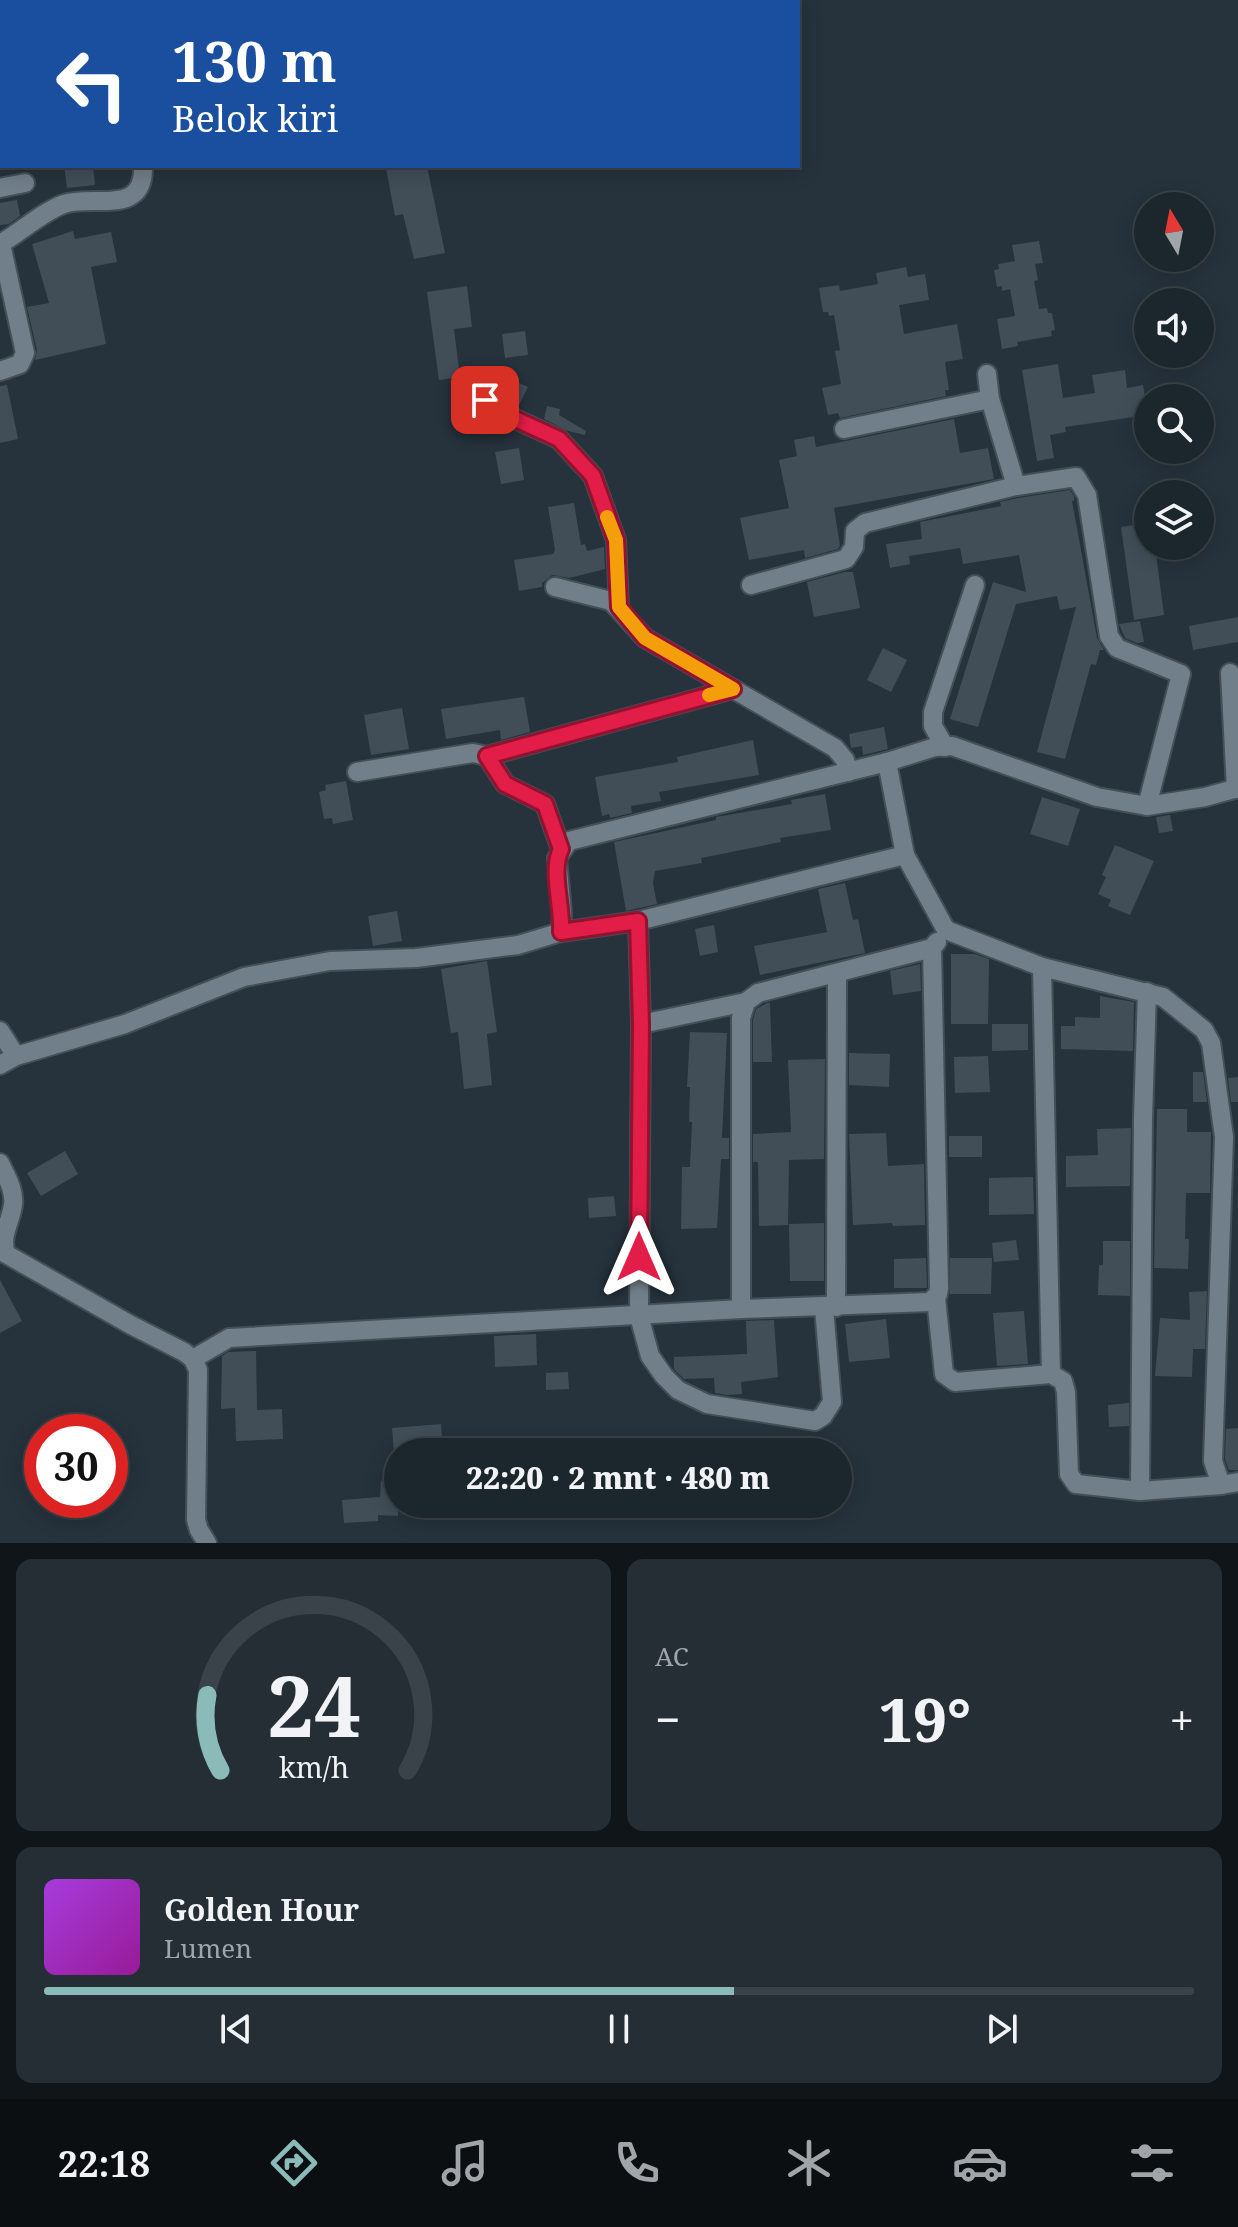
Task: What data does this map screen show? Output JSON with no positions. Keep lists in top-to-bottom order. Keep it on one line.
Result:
{"north":"top","page":{"turn":["130 m","Belok kiri"],"limit":"30","trip":"22:20 · 2 mnt · 480 m","tile":"AC","heat":["−","19°","+"],"song":["Golden Hour","Lumen"],"tabs":"22:18","gauge":["24","km/h"]}}
